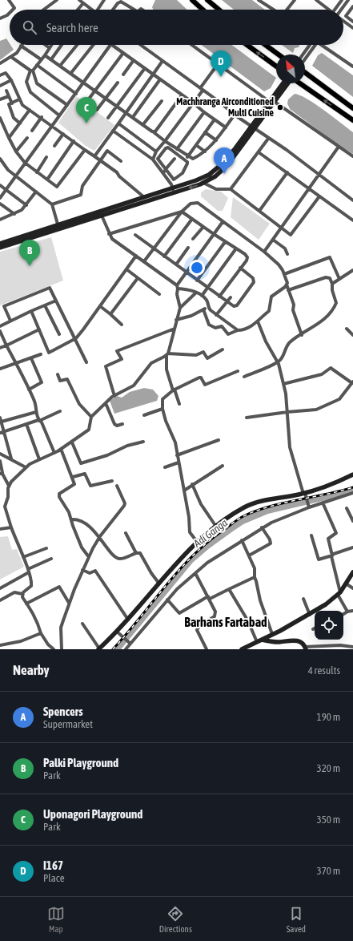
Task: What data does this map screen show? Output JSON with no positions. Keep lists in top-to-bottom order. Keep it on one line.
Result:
{"districts":["Barhans Fartabad"],"water":["Adi Ganga"],"places":["Machhranga Airconditioned Multi Cuisine"],"north":"top left","page":{"search":"Search here","pins":["D","C","A","B"],"heading":["Nearby","4 results"],"list":[{"mark":"A","name":"Spencers","note":"Supermarket","value":"190 m"},{"mark":"B","name":"Palki Playground","note":"Park","value":"320 m"},{"mark":"C","name":"Uponagori Playground","note":"Park","value":"350 m"},{"mark":"D","name":"I167","note":"Place","value":"370 m"}],"nav":["Map","Directions","Saved"]}}
